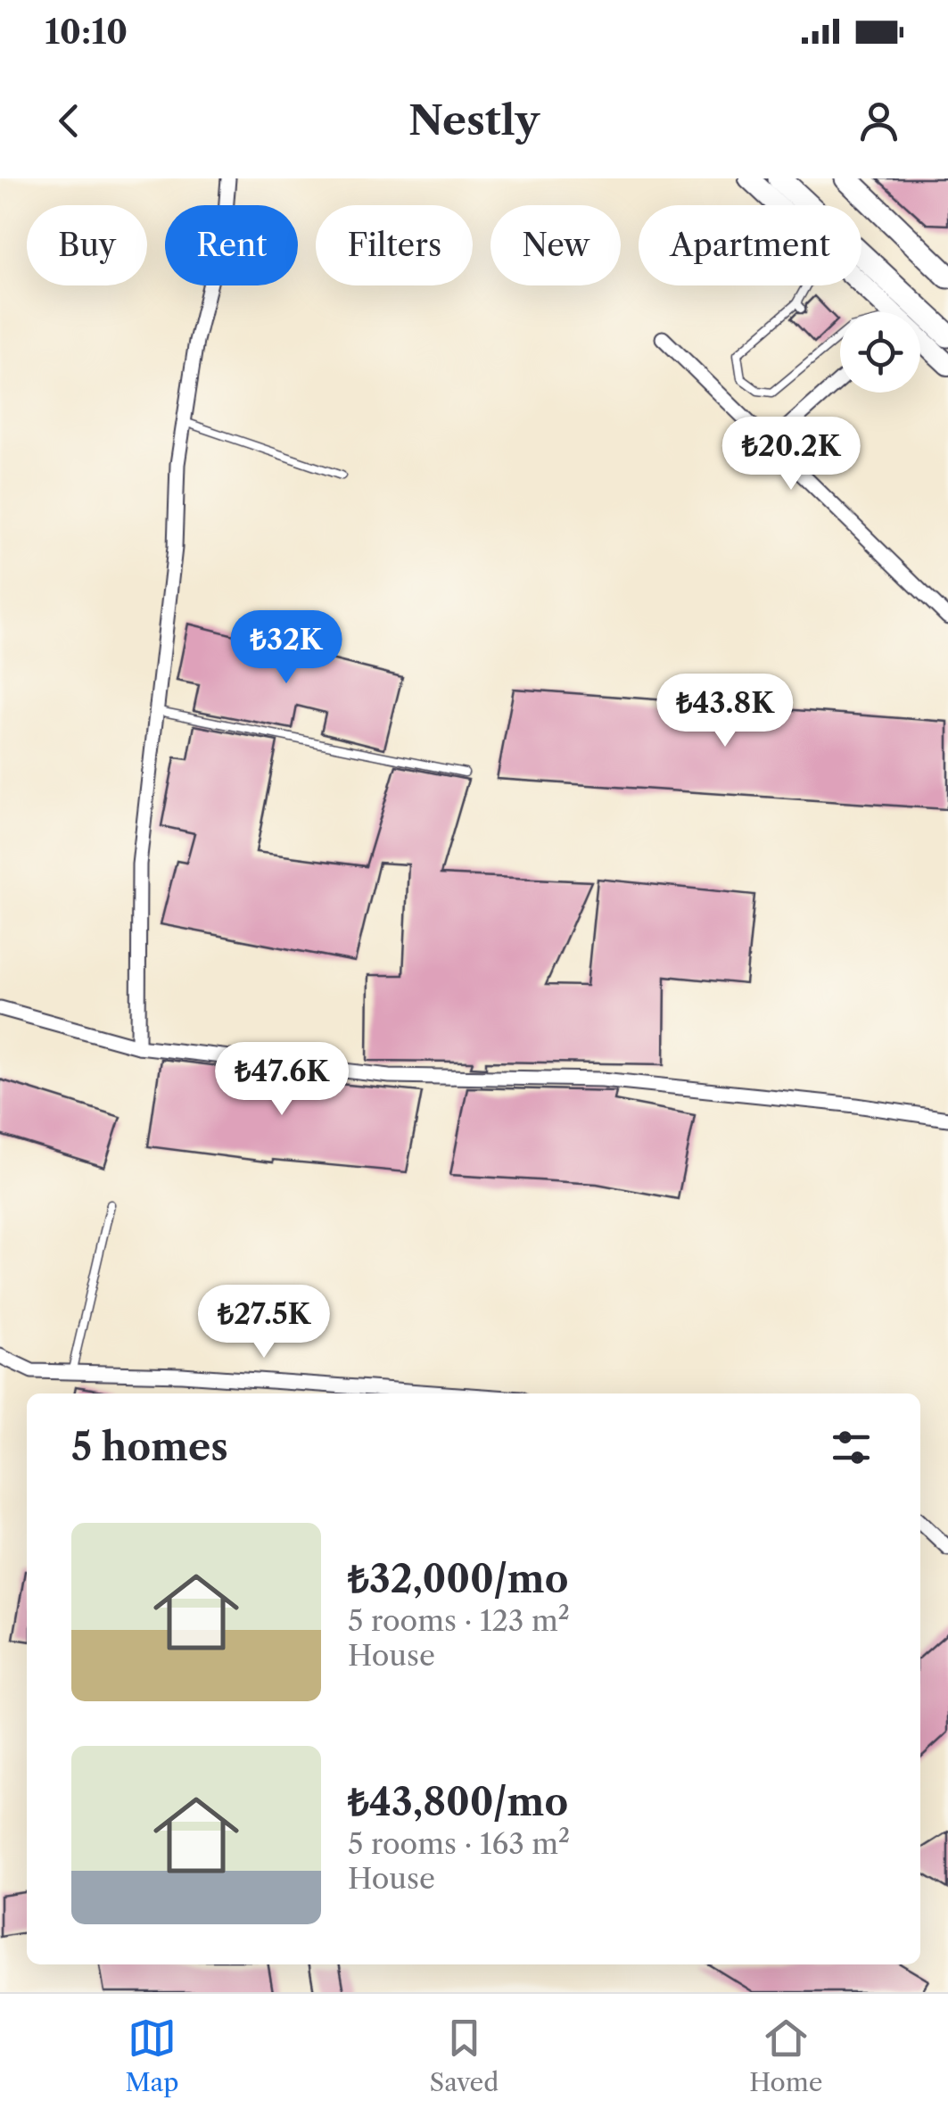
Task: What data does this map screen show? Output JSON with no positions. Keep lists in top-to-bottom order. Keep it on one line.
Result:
{"page":{"status":"10:10","header":"Nestly","chip":["Buy","Rent","Filters","New","Apartment"],"price":["₺20.2K","₺32K","₺43.8K","₺47.6K","₺27.5K"],"heading":"5 homes","list":[{"name":"₺32,000/mo","note":"5 rooms · 123 m² · House"},{"name":"₺43,800/mo","note":"5 rooms · 163 m² · House"}],"tabs":["Map","Saved","Home"]}}
